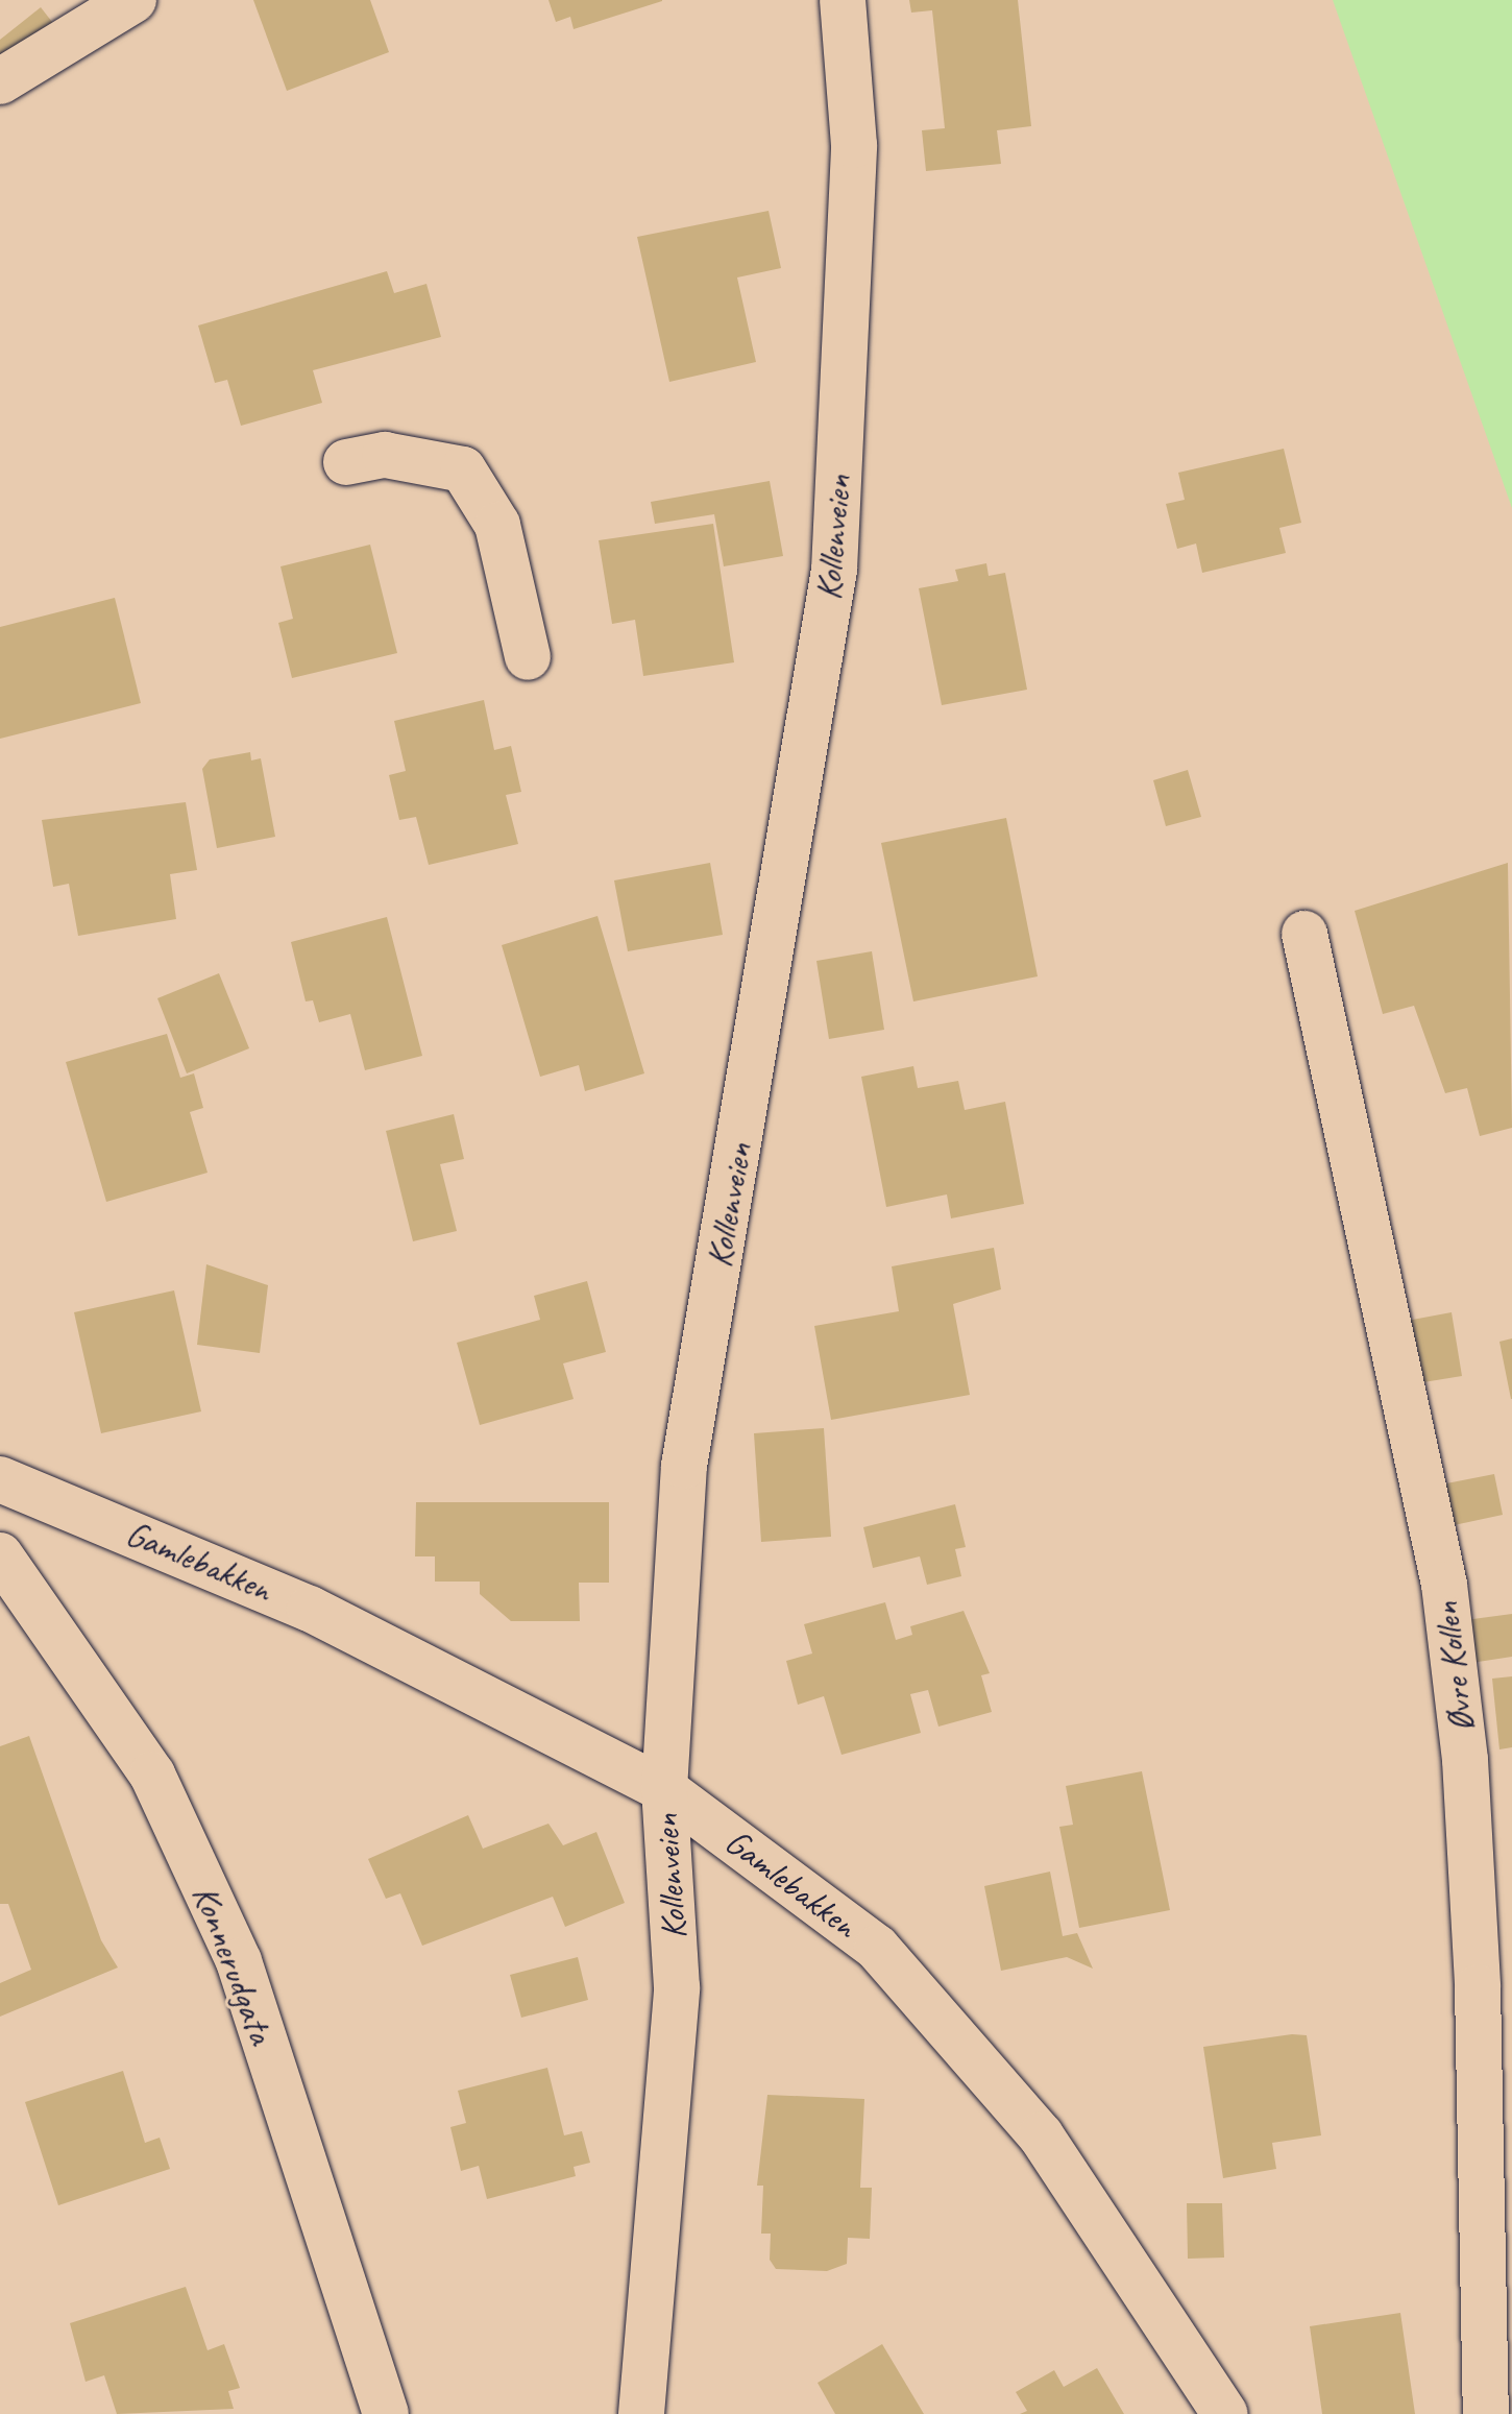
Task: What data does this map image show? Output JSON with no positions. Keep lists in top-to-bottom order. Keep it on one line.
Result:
{"streets":{"street":["Kollenveien","Gamlebakken","Øvre Kollen","Konnerudgata"]},"crossings":[["Kollenveien","Gamlebakken"]]}
